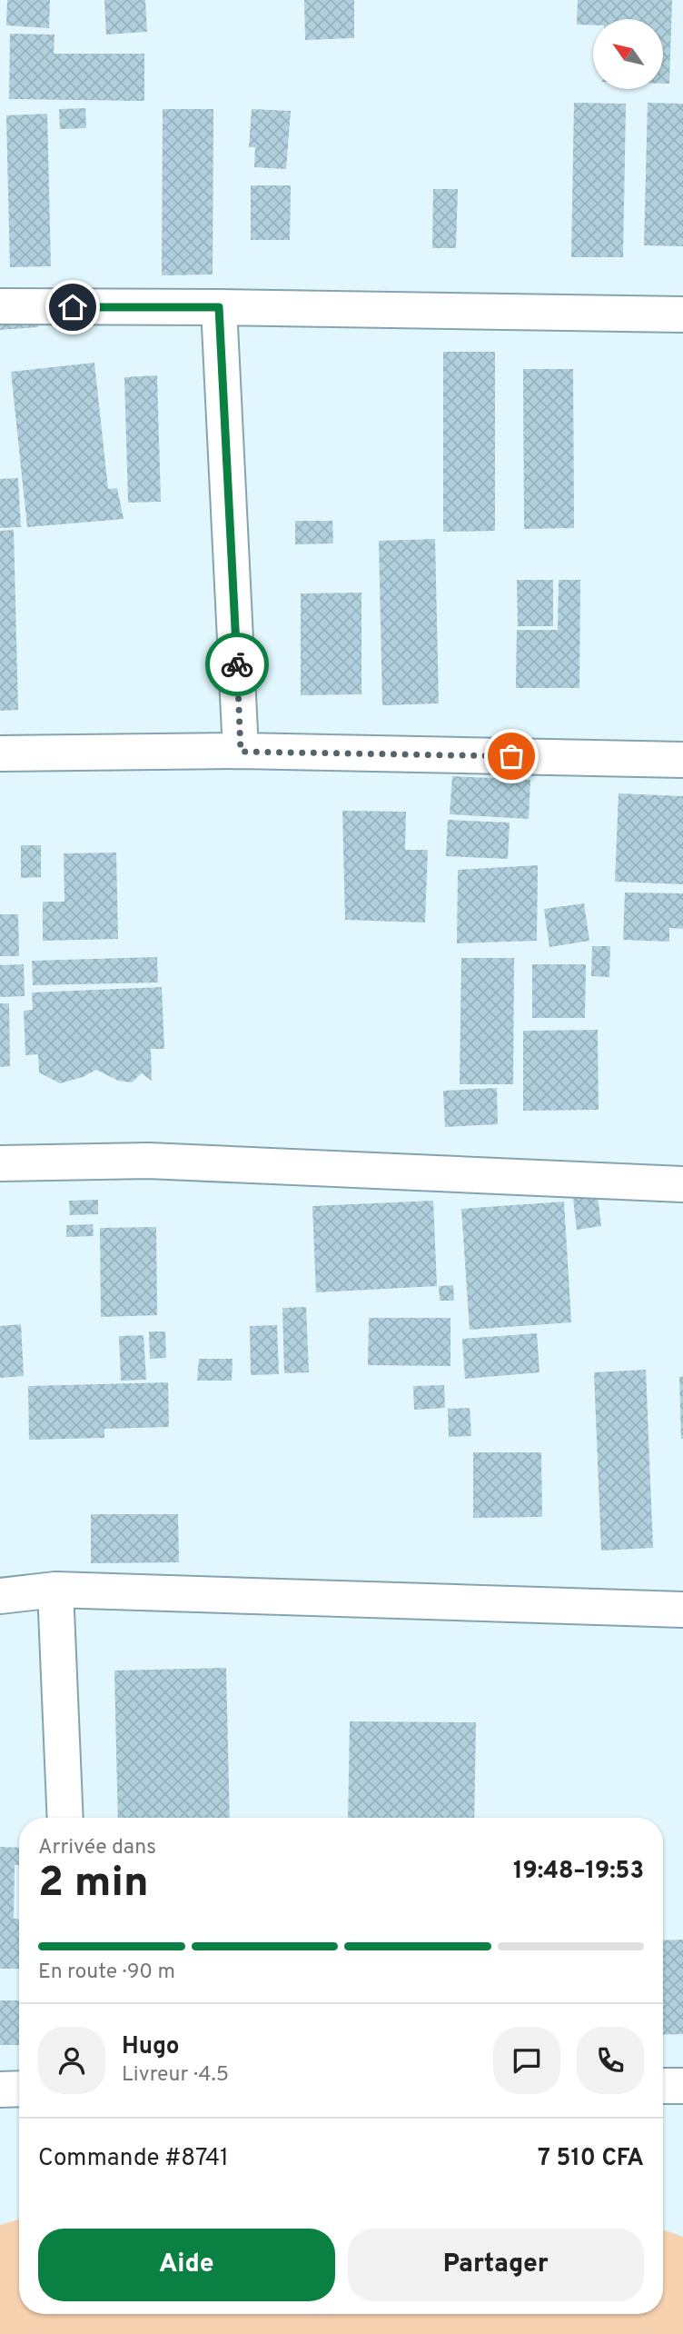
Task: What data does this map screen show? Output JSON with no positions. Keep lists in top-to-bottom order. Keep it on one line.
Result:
{"north":"top left","page":{"heading":["2 min","Arrivée dans","19:48–19:53"],"panel":["Hugo","Livreur · 4.5","Commande #8741","7 510 CFA"],"bar":"En route · 90 m","buttons":["Aide","Partager"]}}
